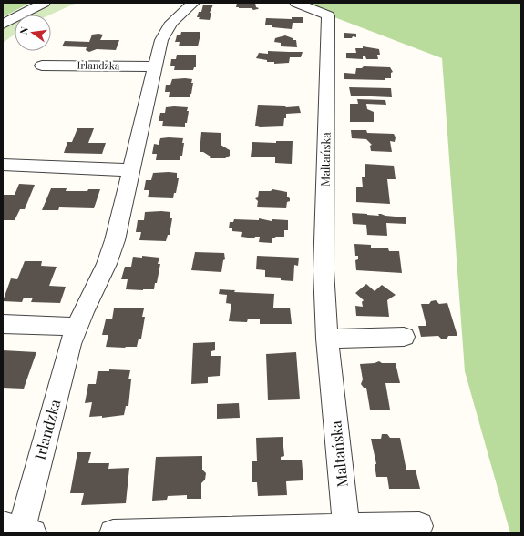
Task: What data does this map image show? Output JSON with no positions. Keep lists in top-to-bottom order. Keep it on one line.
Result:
{"streets":{"street":["Irlandzka","Maltańska"]},"north":"left"}
